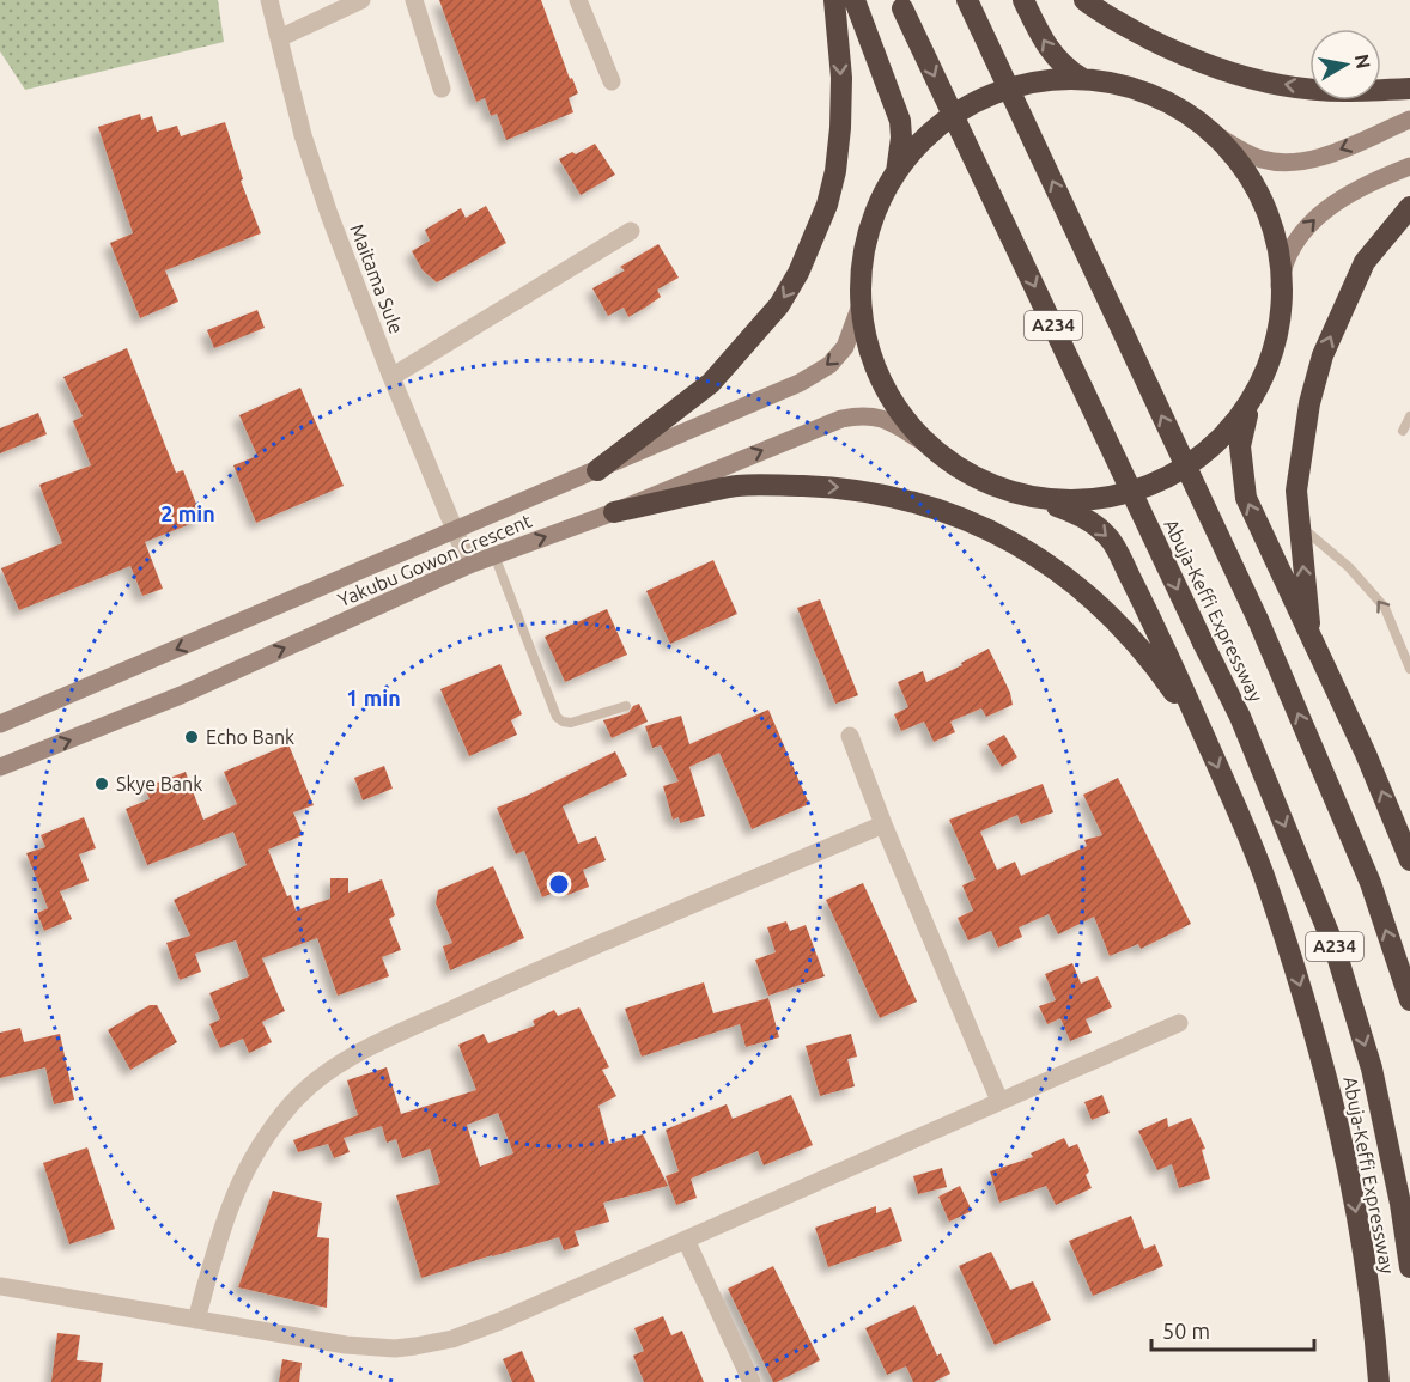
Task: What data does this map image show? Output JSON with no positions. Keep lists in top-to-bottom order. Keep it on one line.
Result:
{"streets":{"highway":["A234","Abuja-Keffi Expressway"],"main road":["Yakubu Gowon Crescent"],"street":["Maitama Sule"]},"crossings":[["Maitama Sule","Yakubu Gowon Crescent"]],"places":["Echo Bank","Skye Bank"],"scale_bar":"50 m","north":"right","rings":["2 min","1 min"]}
